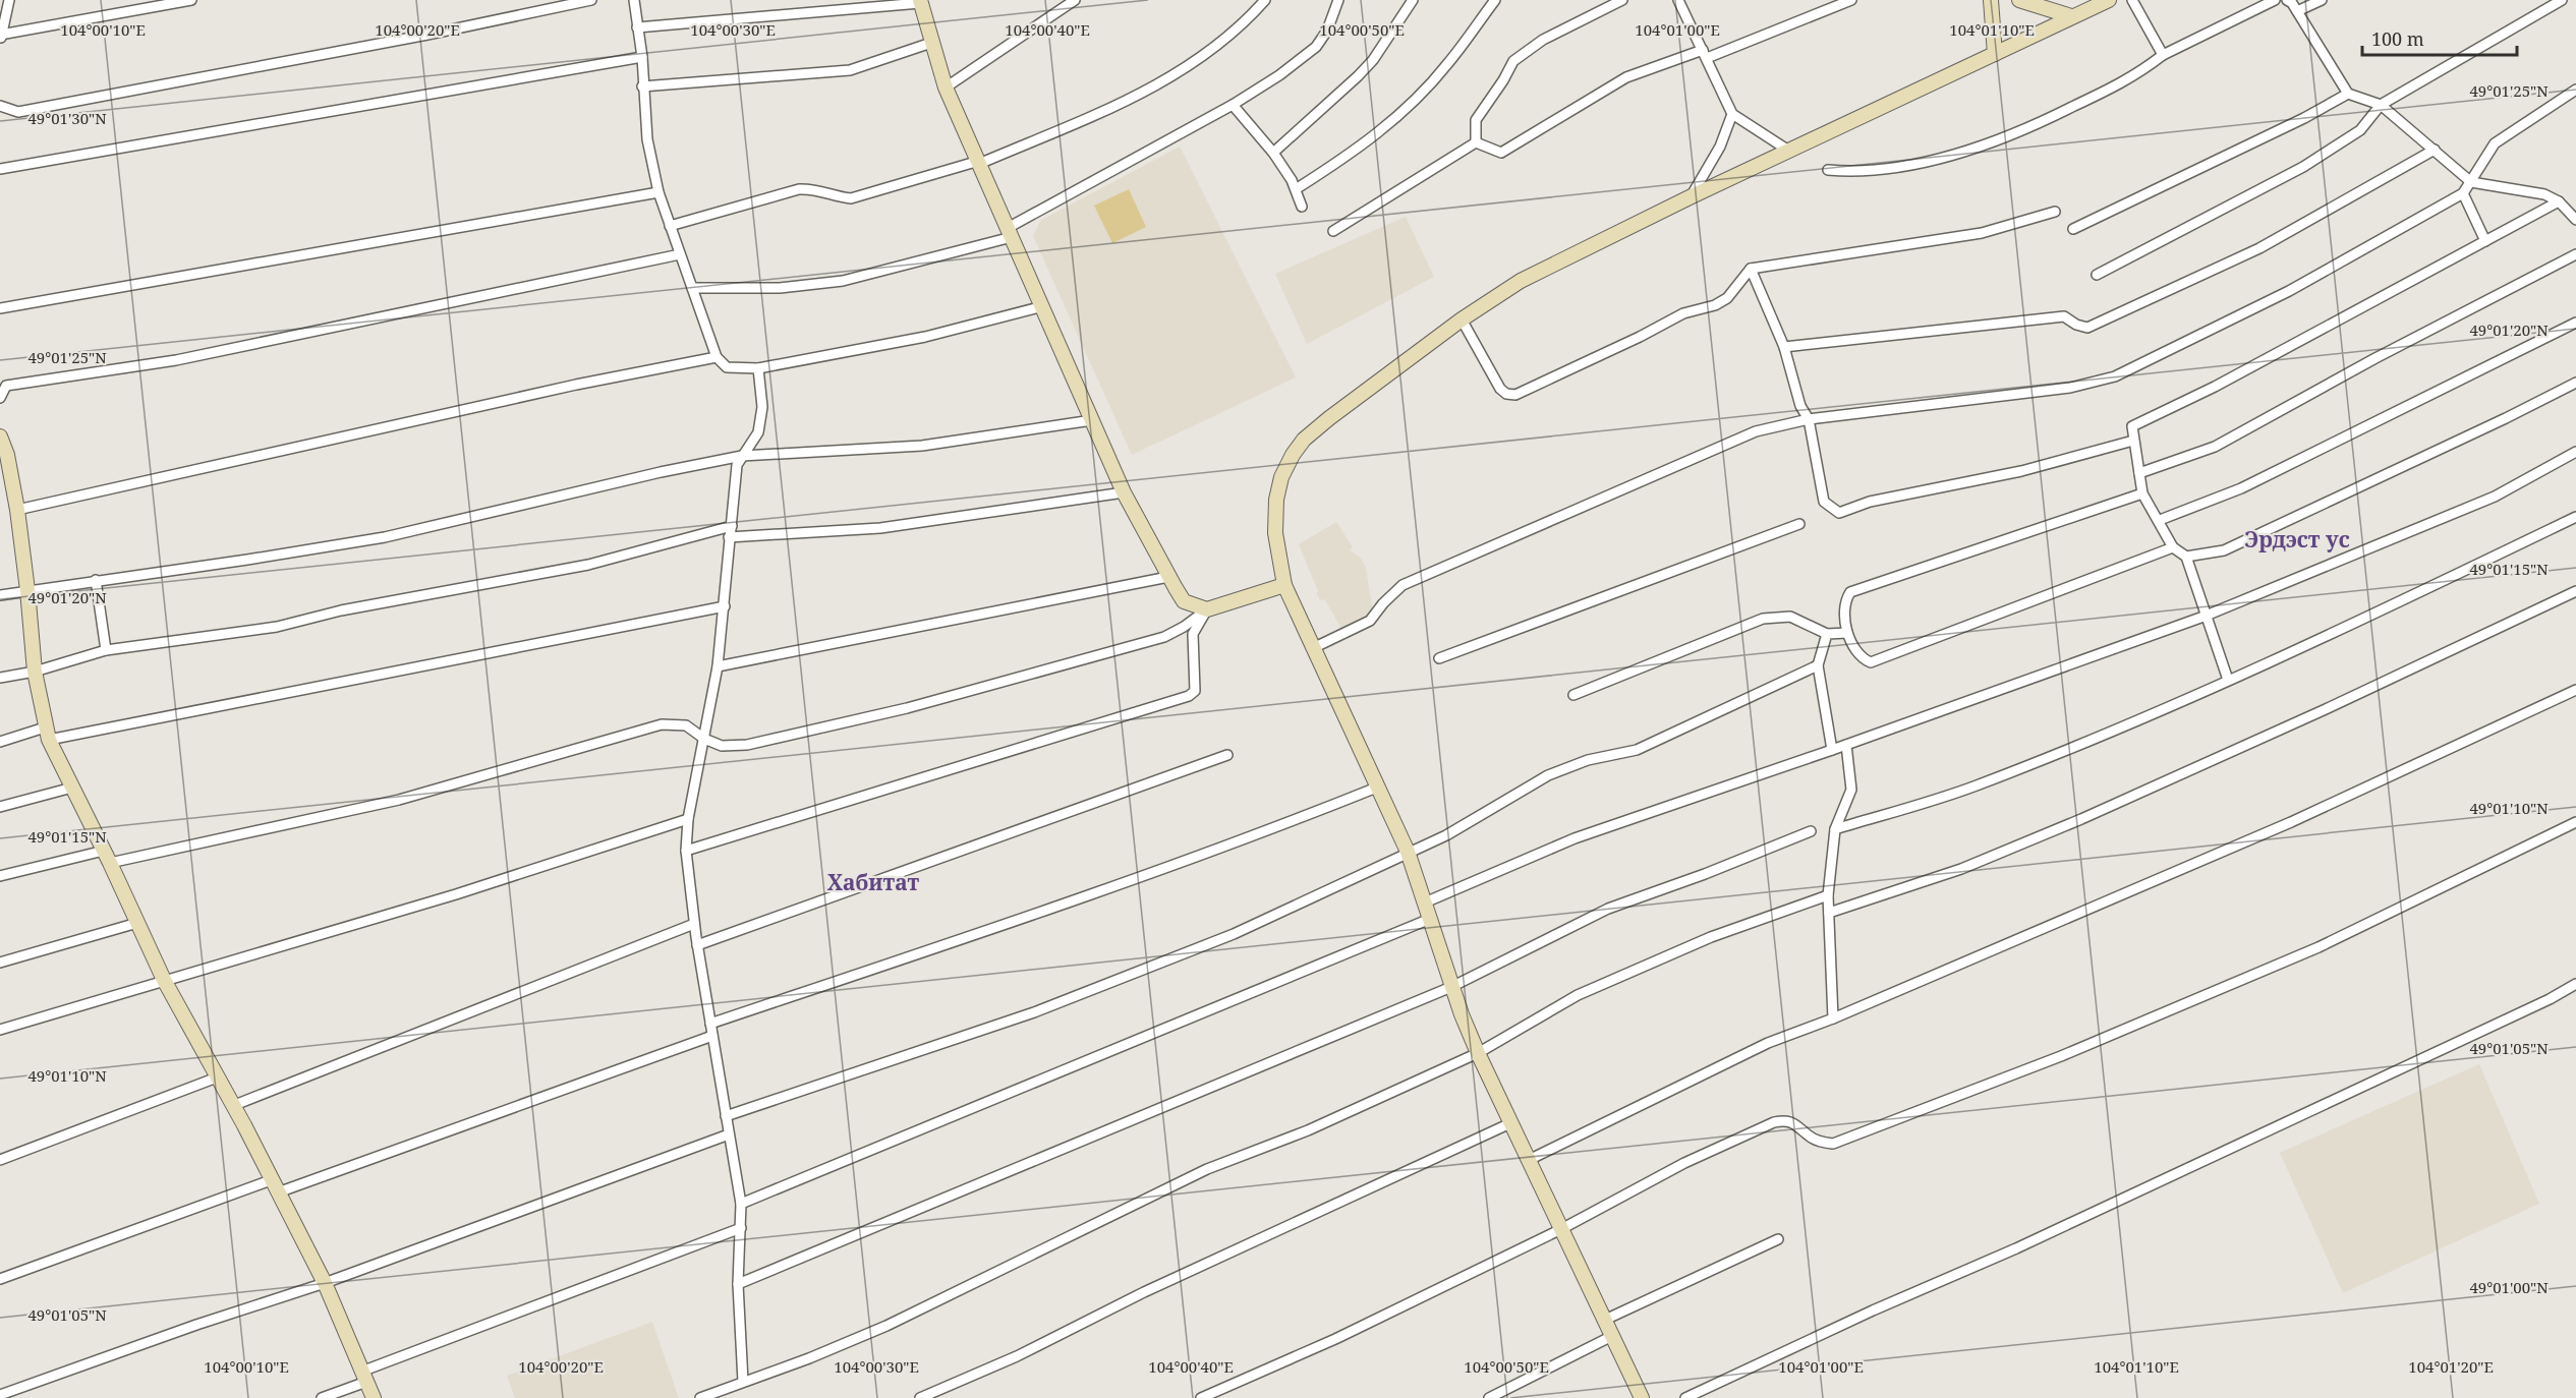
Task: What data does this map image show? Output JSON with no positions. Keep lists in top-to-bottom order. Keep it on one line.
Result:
{"districts":["Эрдэст ус","Хабитат"],"scale_bar":"100 m","coordinates":["104°00'10\"E","104°00'20\"E","104°00'30\"E","104°00'40\"E","104°00'50\"E","104°01'00\"E","104°01'10\"E","49°01'25\"N","49°01'30\"N","49°01'20\"N","49°01'15\"N","49°01'10\"N","49°01'05\"N","49°01'00\"N","104°01'20\"E"]}
